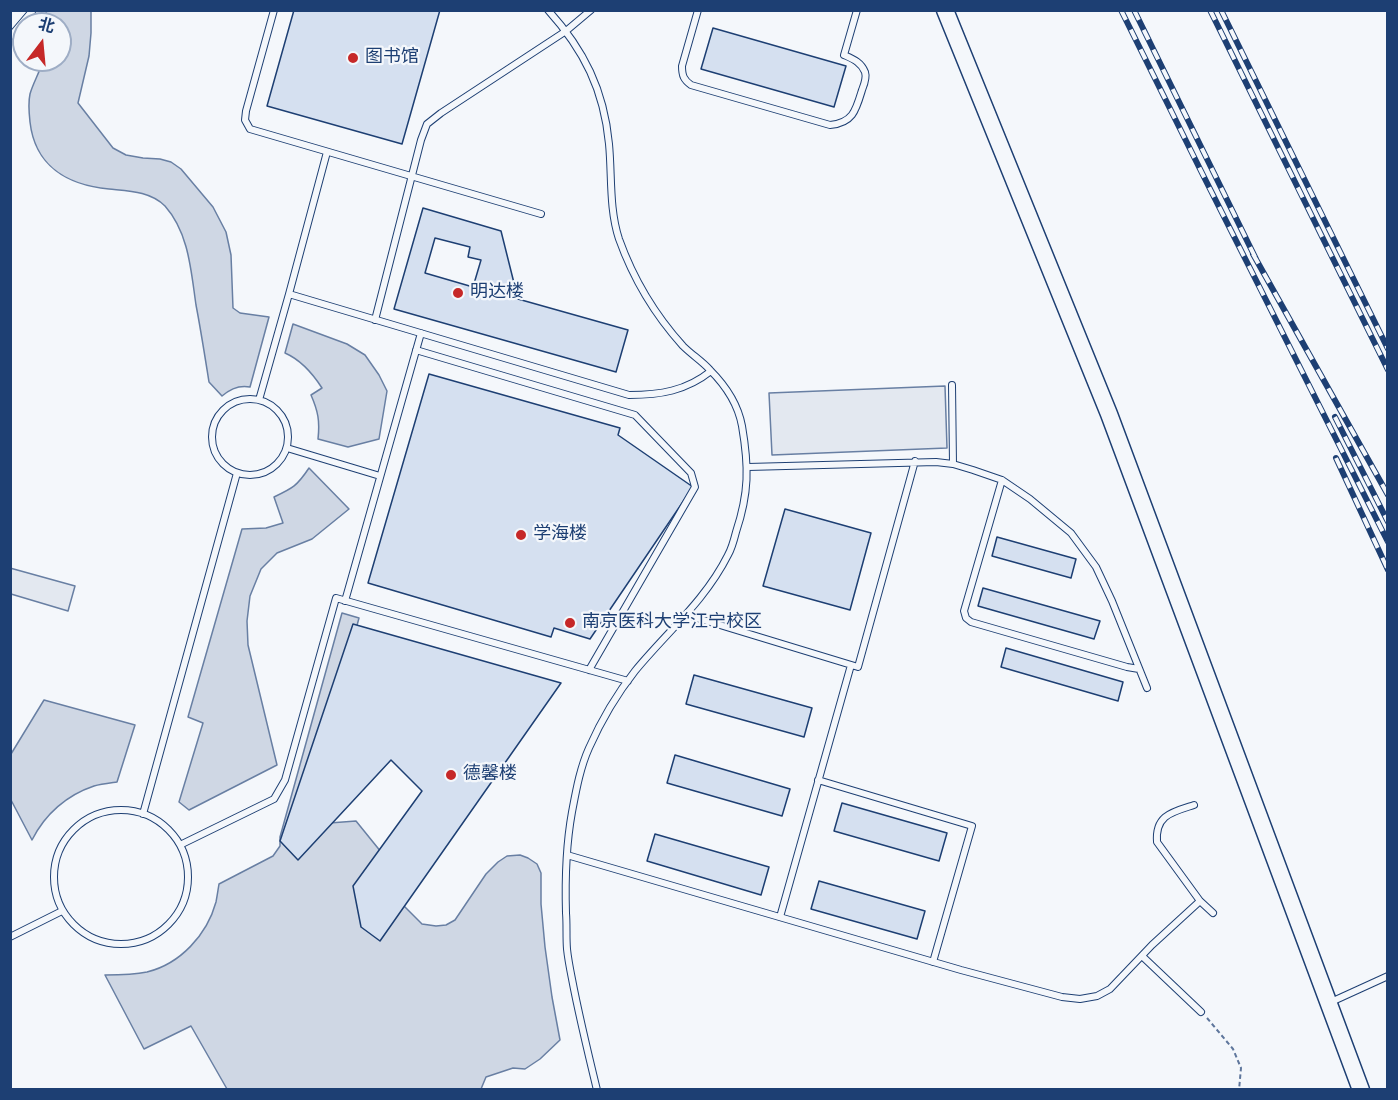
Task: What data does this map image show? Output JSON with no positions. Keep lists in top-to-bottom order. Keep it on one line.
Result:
{"places":["图书馆","明达楼","学海楼","南京医科大学江宁校区","德馨楼"],"north":"top"}
